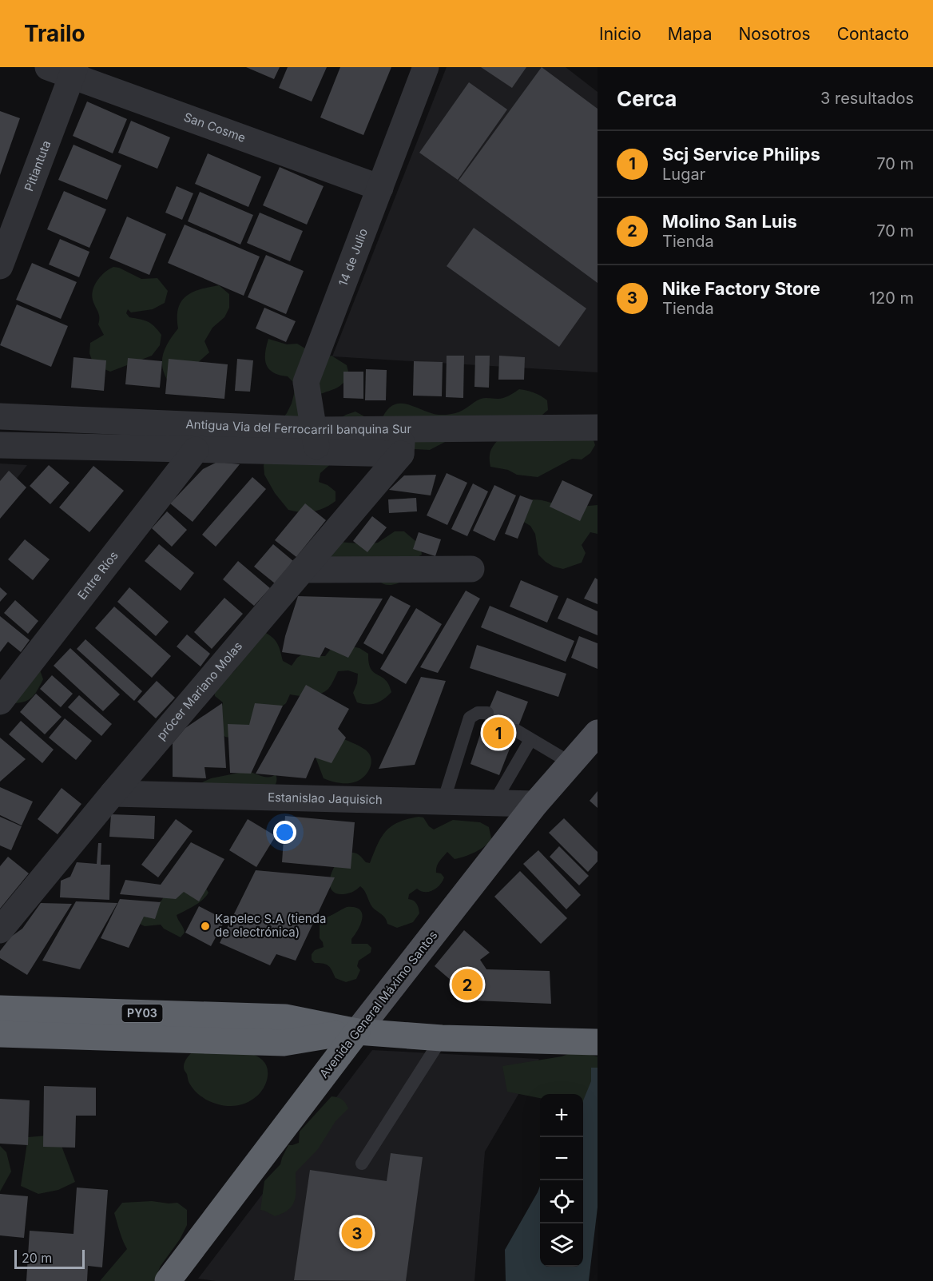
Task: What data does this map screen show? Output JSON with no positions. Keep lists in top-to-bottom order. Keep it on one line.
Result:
{"streets":{"highway":["Avenida General Máximo Santos","PY03"],"street":["San Cosme","Pitiantuta","14 de Julio","Antigua Via del Ferrocarril banquina Sur","Entre Ríos","prócer Mariano Molas","Estanislao Jaquisich"]},"crossings":[["San Cosme","Pitiantuta"],["San Cosme","14 de Julio"],["14 de Julio","Antigua Via del Ferrocarril banquina Sur"],["Antigua Via del Ferrocarril banquina Sur","prócer Mariano Molas"],["prócer Mariano Molas","Estanislao Jaquisich"],["Estanislao Jaquisich","Avenida General Máximo Santos"],["Avenida General Máximo Santos","PY03"]],"places":["Kapelec S.A (tienda de electrónica)"],"scale_bar":"20 m","page":{"header":"Trailo","nav":["Inicio","Mapa","Nosotros","Contacto"],"heading":["Cerca","3 resultados"],"list":[{"mark":"1","name":"Scj Service Philips","note":"Lugar","value":"70 m"},{"mark":"2","name":"Molino San Luis","note":"Tienda","value":"70 m"},{"mark":"3","name":"Nike Factory Store","note":"Tienda","value":"120 m"}],"pins":["1","2","3"],"map_buttons":["+","−"],"scale":"20 m"}}
